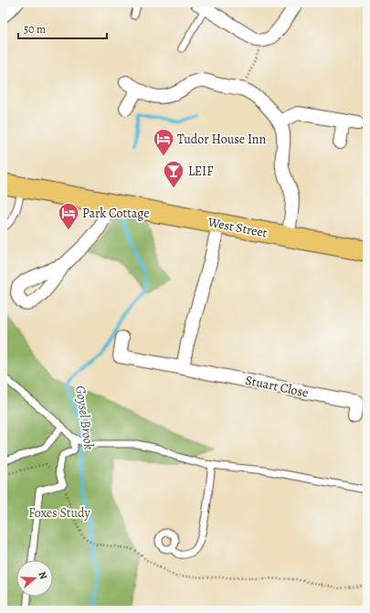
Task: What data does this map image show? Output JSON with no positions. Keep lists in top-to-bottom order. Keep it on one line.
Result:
{"streets":{"main road":["West Street"],"street":["Stuart Close"]},"water":["Goysel Brook"],"parks":["Foxes Study"],"places":{"hotel":["Tudor House Inn","Park Cottage"],"bar":["LEIF"]},"scale_bar":"50 m","north":"right"}
